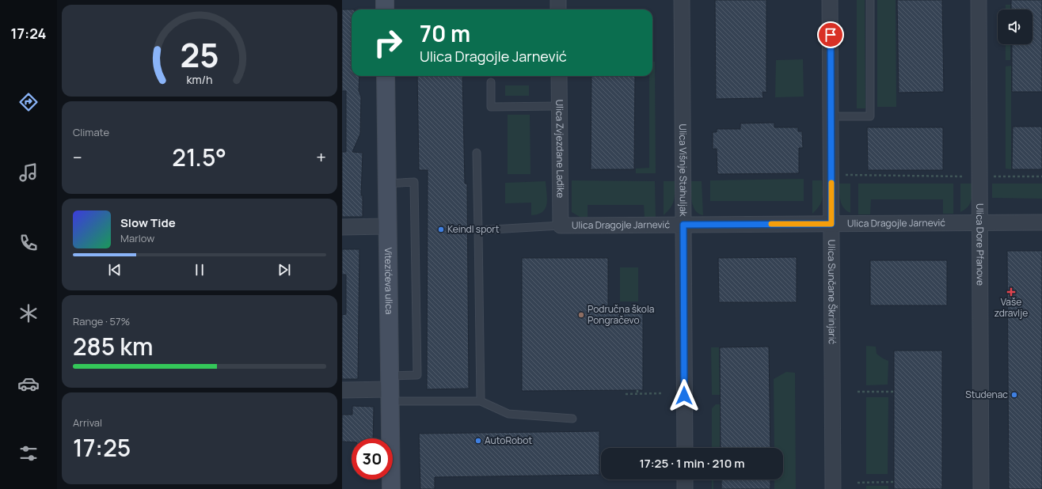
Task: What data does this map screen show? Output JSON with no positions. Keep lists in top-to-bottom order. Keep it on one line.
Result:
{"streets":{"street":["Ulica Zvjezdane Ladike","Ulica Višnje Stahuljak","Ulica Dragojle Jarnević","Ulica Dore Pfanove","Vitezićeva ulica","Ulica Sunčane Škrinjarić"]},"crossings":[["Ulica Zvjezdane Ladike","Ulica Dragojle Jarnević"],["Ulica Višnje Stahuljak","Ulica Dragojle Jarnević"],["Ulica Dragojle Jarnević","Ulica Dore Pfanove"],["Ulica Dragojle Jarnević","Ulica Sunčane Škrinjarić"]],"places":{"other":["Keindl sport","Područna škola Pongračevo","Studenac","AutoRobot"],"health":["Vaše zdravlje"]},"page":{"tabs":"17:24","turn":["70 m","Ulica Dragojle Jarnević"],"tile":["Climate",["Range · 57%","285 km"],["Arrival","17:25"]],"heat":["−","21.5°","+"],"song":["Slow Tide","Marlow"],"limit":"30","trip":"17:25 · 1 min · 210 m","gauge":["25","km/h"]}}
